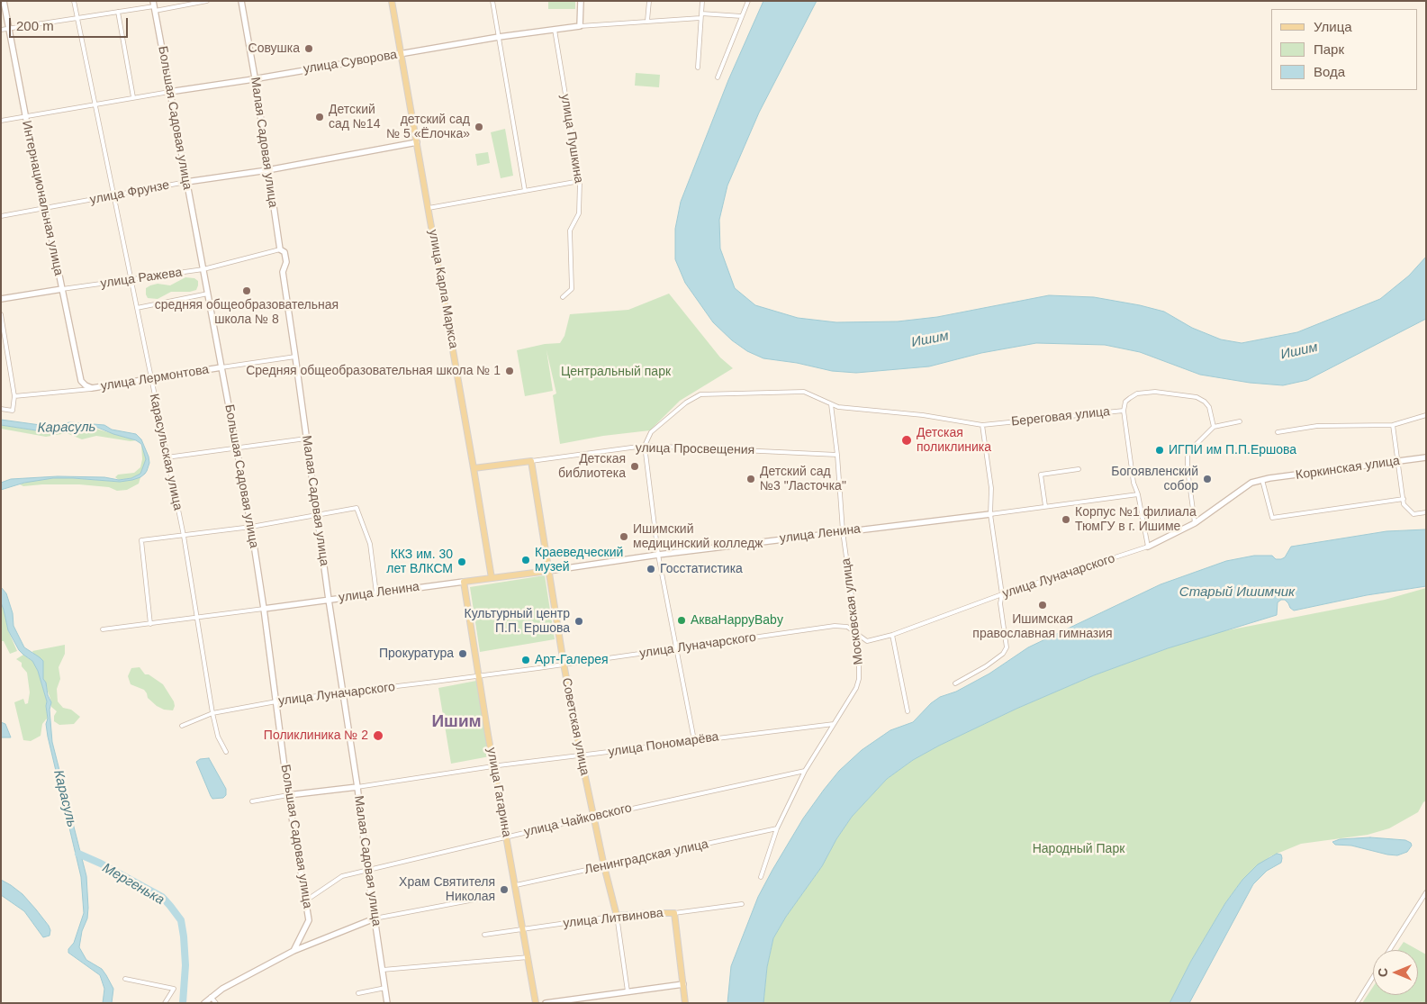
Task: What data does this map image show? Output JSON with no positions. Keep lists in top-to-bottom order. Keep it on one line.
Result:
{"streets":{"main road":["улица Карла Маркса","улица Просвещения","улица Ленина","Советская улица","улица Гагарина","улица Литвинова"],"street":["улица Суворова","Большая Садовая улица","улица Пушкина","Малая Садовая улица","улица Фрунзе","Интернациональная улица","улица Ражева","улица Лермонтова","Береговая улица","Карасульская улица","Коркинская улица","улица Луначарского","Московская улица","улица Пономарёва","улица Чайковского","Ленинградская улица"]},"crossings":[["улица Суворова","Большая Садовая улица"],["улица Суворова","улица Пушкина"],["улица Суворова","Малая Садовая улица"],["улица Суворова","Интернациональная улица"],["улица Суворова","улица Карла Маркса"],["улица Суворова","Карасульская улица"],["Большая Садовая улица","улица Фрунзе"],["Большая Садовая улица","улица Ражева"],["Большая Садовая улица","улица Лермонтова"],["Большая Садовая улица","улица Ленина"],["Большая Садовая улица","улица Луначарского"],["Большая Садовая улица","улица Пономарёва"],["Большая Садовая улица","улица Чайковского"],["Малая Садовая улица","улица Фрунзе"],["Малая Садовая улица","улица Ражева"],["Малая Садовая улица","улица Лермонтова"],["Малая Садовая улица","улица Ленина"],["Малая Садовая улица","улица Луначарского"],["Малая Садовая улица","улица Пономарёва"],["Малая Садовая улица","улица Чайковского"],["улица Фрунзе","Интернациональная улица"],["улица Фрунзе","улица Карла Маркса"],["улица Фрунзе","Карасульская улица"],["Интернациональная улица","улица Ражева"],["Интернациональная улица","улица Лермонтова"],["улица Ражева","Карасульская улица"],["улица Карла Маркса","улица Просвещения"],["улица Карла Маркса","улица Ленина"],["улица Лермонтова","Карасульская улица"],["Береговая улица","улица Просвещения"],["Береговая улица","Московская улица"],["улица Просвещения","Московская улица"],["улица Просвещения","Советская улица"],["Карасульская улица","улица Ленина"],["Карасульская улица","улица Луначарского"],["Коркинская улица","улица Луначарского"],["улица Ленина","Московская улица"],["улица Ленина","Советская улица"],["улица Ленина","улица Гагарина"],["улица Луначарского","Московская улица"],["улица Луначарского","Советская улица"],["улица Луначарского","улица Гагарина"],["Московская улица","улица Пономарёва"],["Московская улица","улица Чайковского"],["Московская улица","Ленинградская улица"],["Советская улица","улица Пономарёва"],["Советская улица","улица Чайковского"],["Советская улица","Ленинградская улица"],["Советская улица","улица Литвинова"],["улица Пономарёва","улица Гагарина"],["улица Гагарина","улица Чайковского"],["улица Гагарина","Ленинградская улица"],["улица Гагарина","улица Литвинова"]],"districts":["Ишим"],"water":["Ишим","Карасуль","Старый Ишимчик","Мергенька"],"parks":["Центральный парк","Народный Парк"],"places":["Совушка","Детский сад №14","детский сад № 5 «Ёлочка»","средняя общеобразовательная школа № 8","Средняя общеобразовательная школа № 1","Детская поликлиника","ИГПИ им П.П.Ершова","Детская библиотека","Детский сад №3 \"Ласточка\"","Богоявленский собор","Корпус №1 филиала ТюмГУ в г. Ишиме","Ишимский медицинский колледж","Краеведческий музей","ККЗ им. 30 лет ВЛКСМ","Госстатистика","Ишимская православная гимназия","АкваHappyBaby","Культурный центр П.П. Ершова","Прокуратура","Арт-Галерея","Поликлиника № 2","Храм Святителя Николая"],"legend":["Улица","Парк","Вода"],"scale_bar":"200 m","north":"left"}
